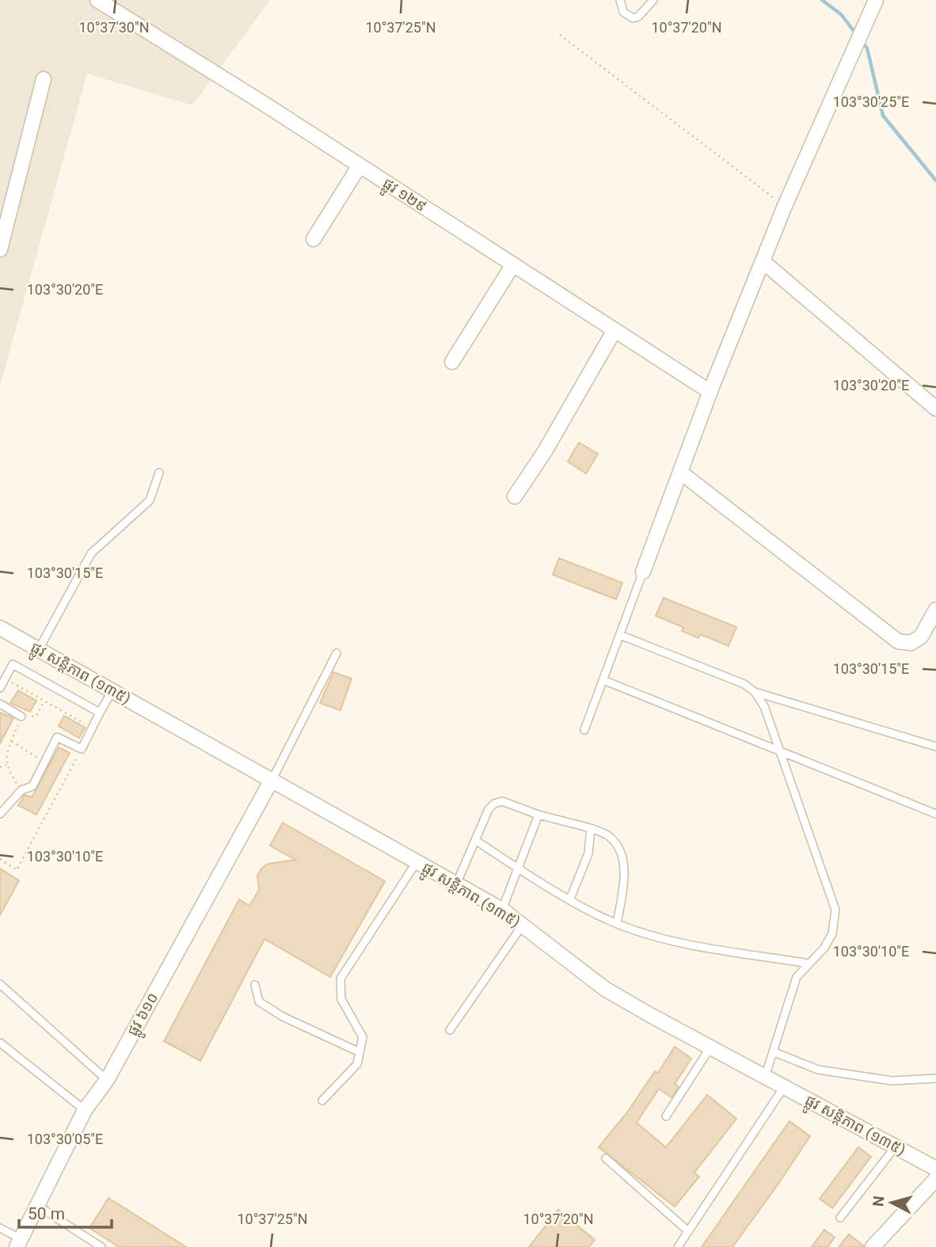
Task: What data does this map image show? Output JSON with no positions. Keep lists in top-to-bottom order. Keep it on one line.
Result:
{"streets":{"street":["ផ្លូវ ១២៩","ផ្លូវ សន្តិភាព (១៣៥)","ផ្លូវ ៦១០"]},"crossings":[["ផ្លូវ សន្តិភាព (១៣៥)","ផ្លូវ ៦១០"]],"scale_bar":"50 m","north":"left","coordinates":["10°37'30\"N","10°37'25\"N","10°37'20\"N","103°30'25\"E","103°30'20\"E","103°30'15\"E","103°30'10\"E","103°30'05\"E"]}
